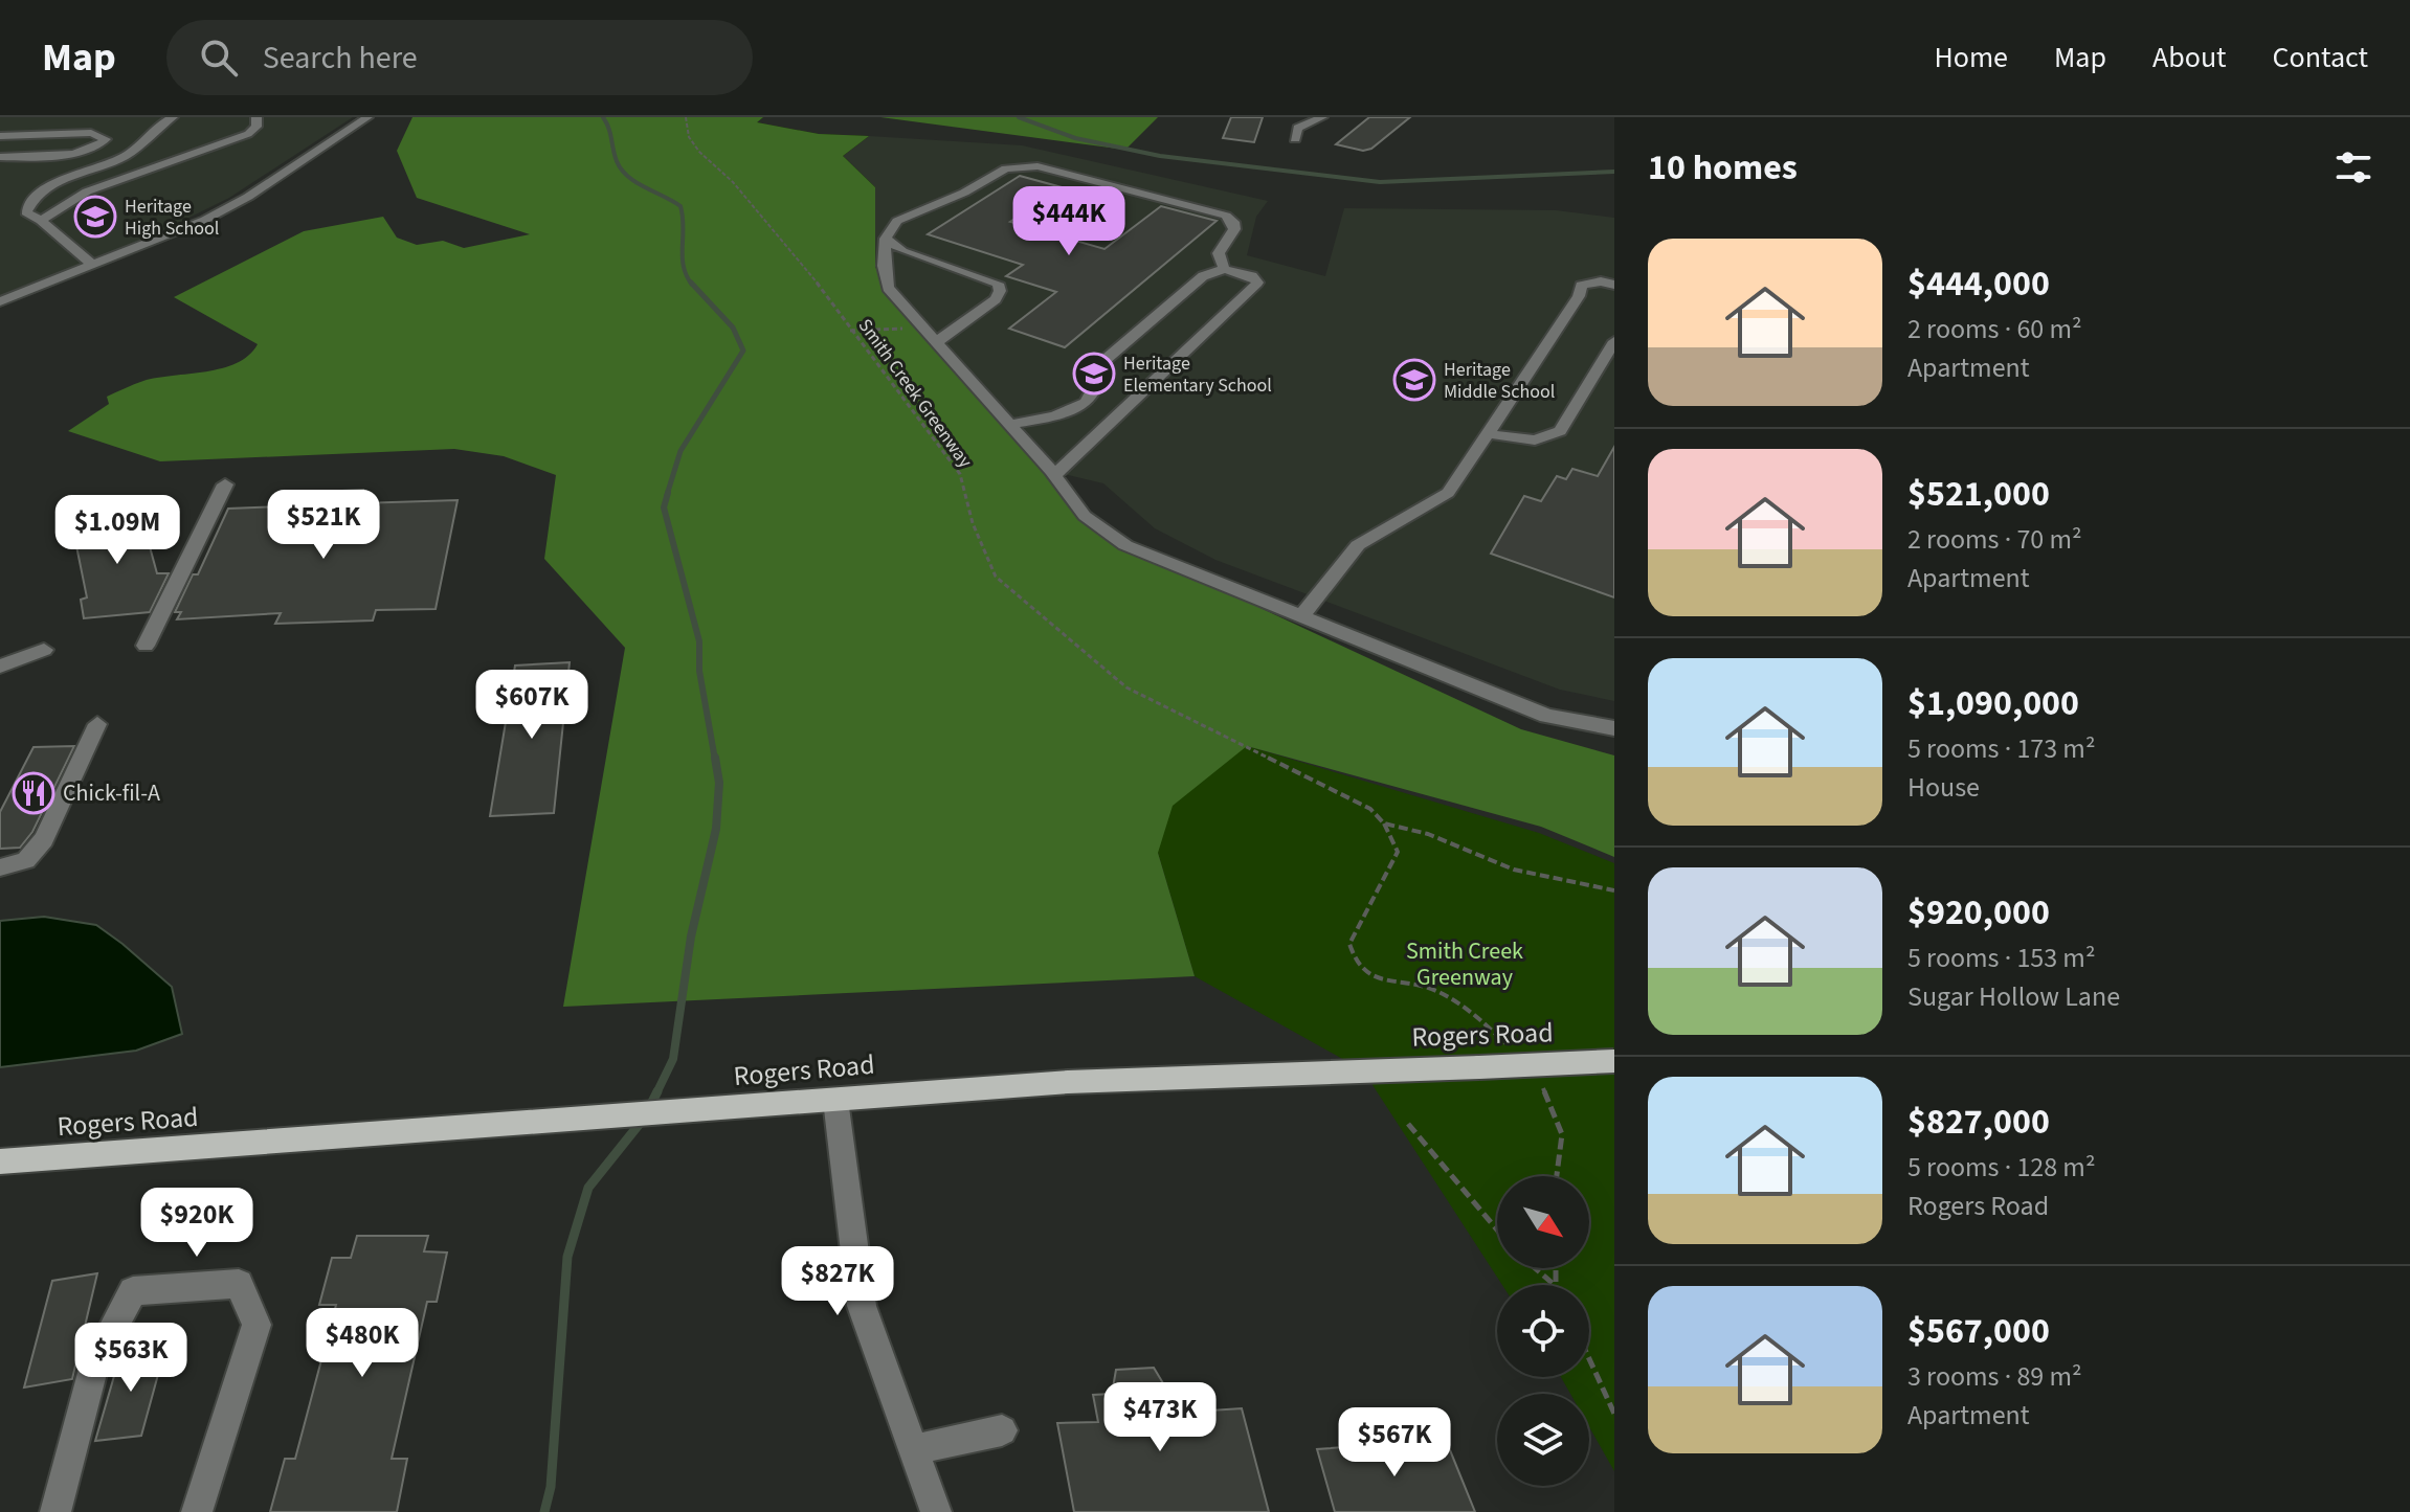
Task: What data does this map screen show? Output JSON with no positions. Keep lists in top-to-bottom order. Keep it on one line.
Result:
{"streets":{"main road":["Rogers Road"],"path":["Smith Creek Greenway"]},"parks":["Smith Creek Greenway"],"places":{"school or university":["Heritage High School","Heritage Elementary School","Heritage Middle School"],"restaurant":["Chick-fil-A"]},"north":"bottom right","page":{"header":"Map","search":"Search here","nav":["Home","Map","About","Contact"],"heading":"10 homes","price":["$444K","$521K","$1.09M","$607K","$920K","$827K","$480K","$563K","$473K","$567K"],"list":[{"name":"$444,000","note":"2 rooms · 60 m² · Apartment"},{"name":"$521,000","note":"2 rooms · 70 m² · Apartment"},{"name":"$1,090,000","note":"5 rooms · 173 m² · House"},{"name":"$920,000","note":"5 rooms · 153 m² · Sugar Hollow Lane"},{"name":"$827,000","note":"5 rooms · 128 m² · Rogers Road"},{"name":"$567,000","note":"3 rooms · 89 m² · Apartment"}]}}
